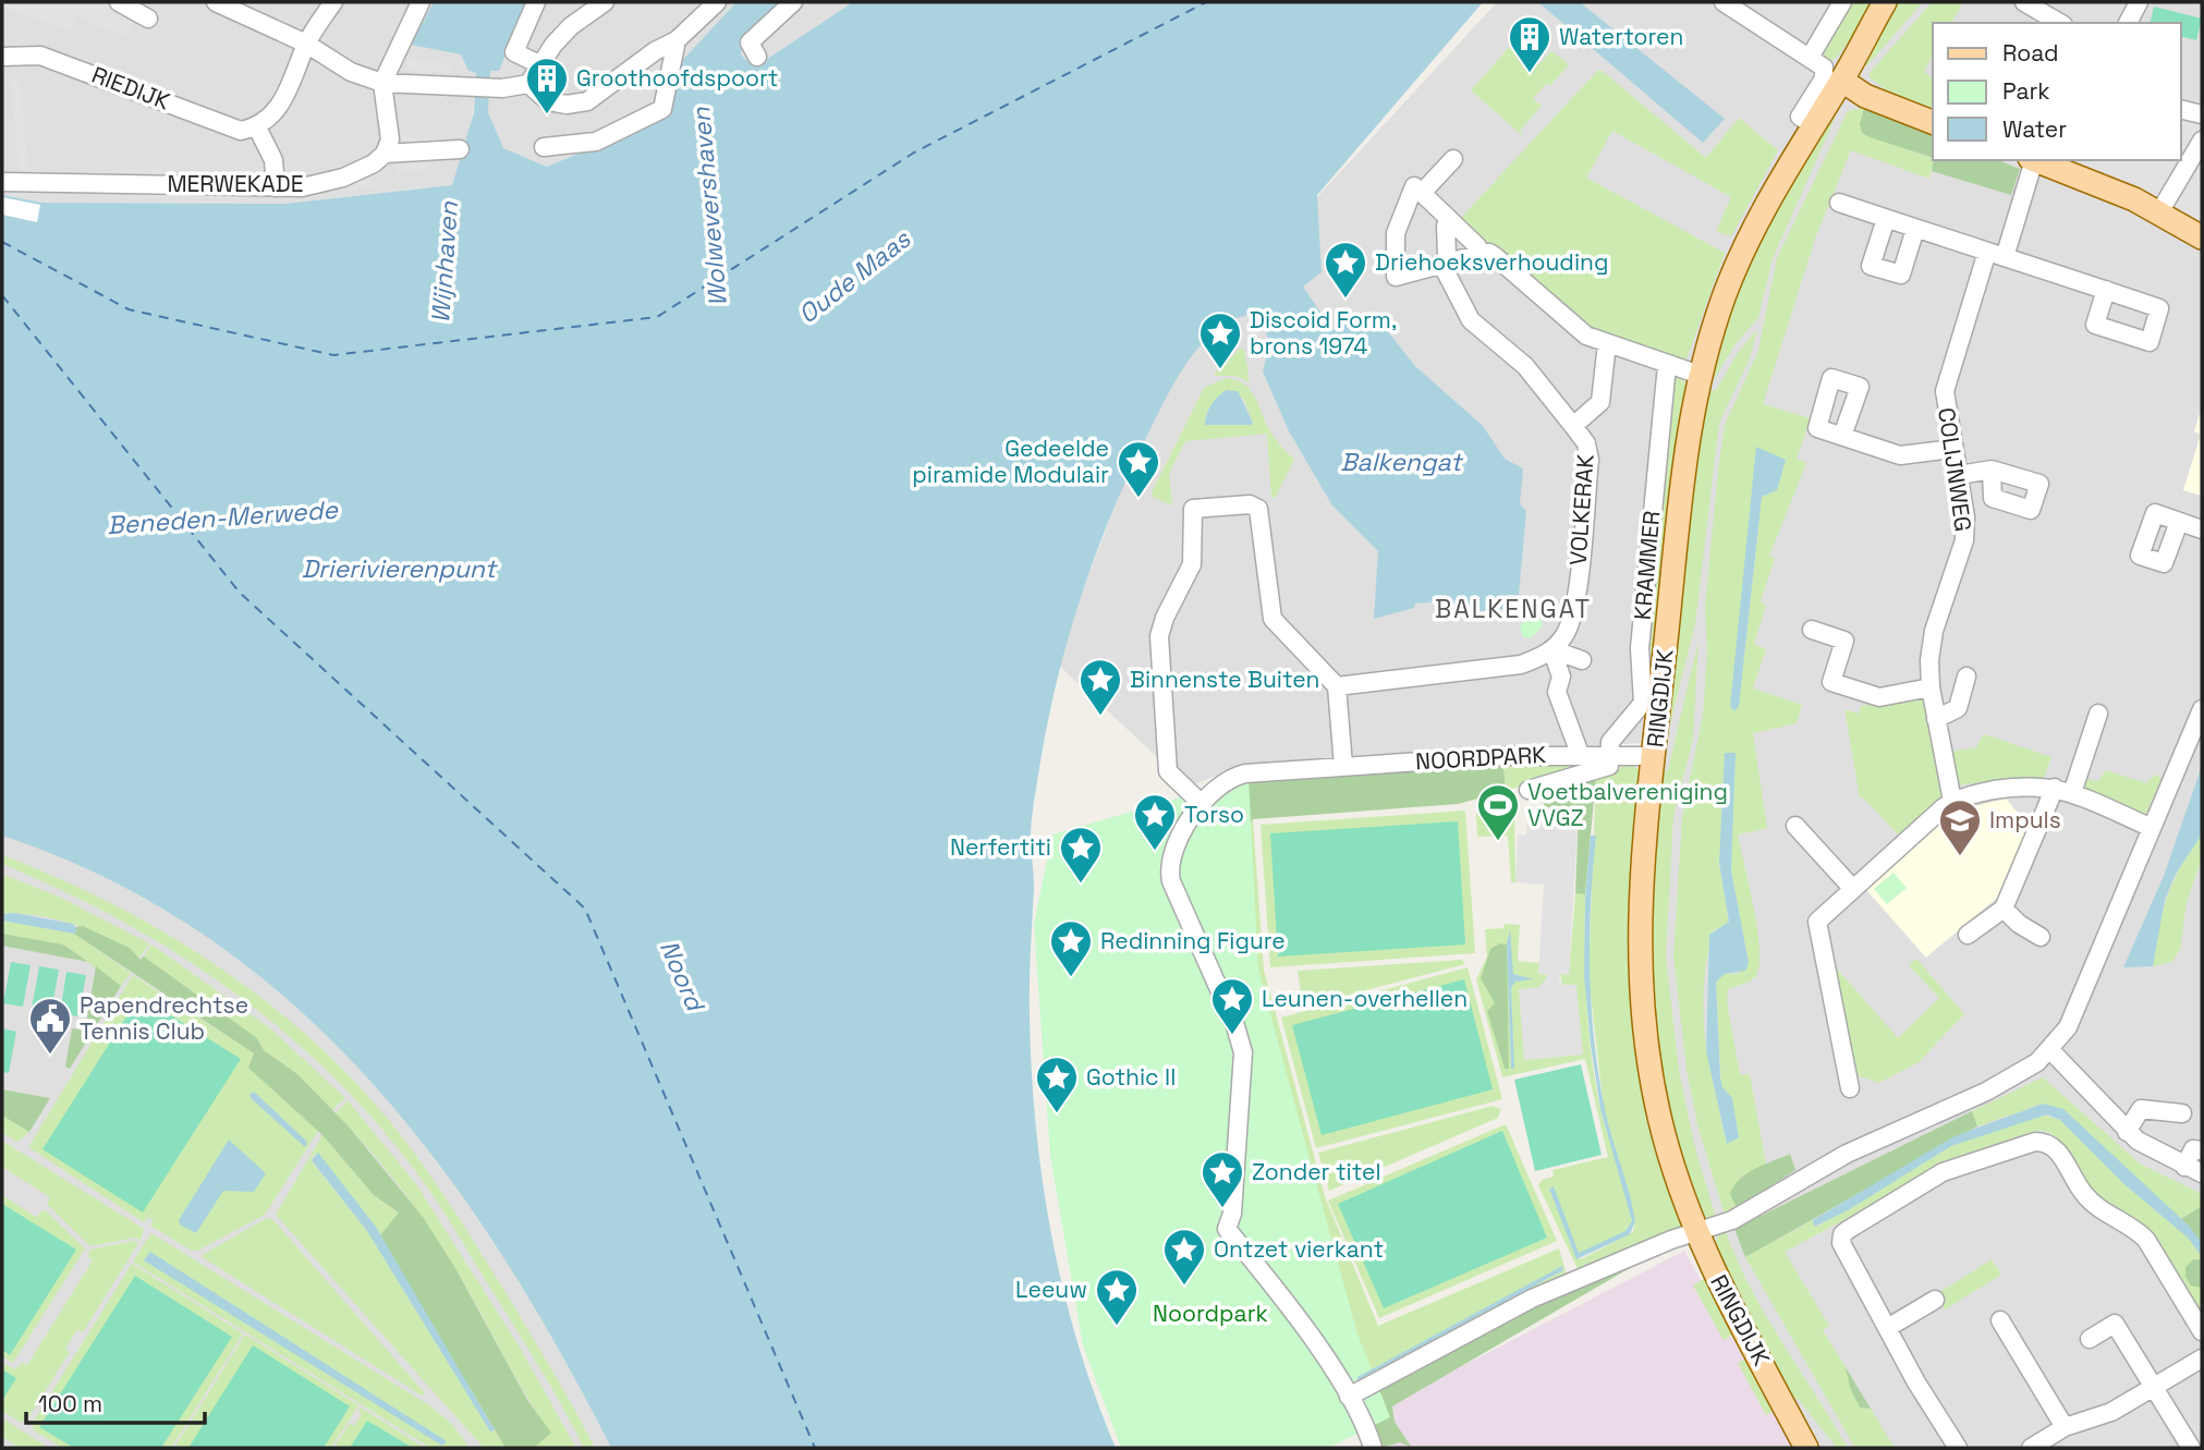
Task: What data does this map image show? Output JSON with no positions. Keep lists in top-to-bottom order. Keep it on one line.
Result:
{"streets":{"main road":["RINGDIJK"],"street":["RIEDIJK","MERWEKADE","COLIJNWEG","VOLKERAK","KRAMMER","NOORDPARK"]},"crossings":[["KRAMMER","NOORDPARK"],["RINGDIJK","NOORDPARK"]],"districts":["BALKENGAT"],"water":["Wolwevershaven","Wijnhaven","Oude Maas","Balkengat","Beneden-Merwede","Drierivierenpunt","Noord"],"parks":["Noordpark"],"places":{"building":["Watertoren","Groothoofdspoort"],"place":["Driehoeksverhouding","Discoid Form, brons 1974","Gedeelde piramide Modulair","Binnenste Buiten","Torso","Nerfertiti","Redinning Figure","Leunen-overhellen","Gothic II","Zonder titel","Ontzet vierkant","Leeuw"],"sports":["Voetbalvereniging VVGZ"],"school or university":["Impuls"],"public building":["Papendrechtse Tennis Club"]},"legend":["Road","Park","Water"],"scale_bar":"100 m"}
